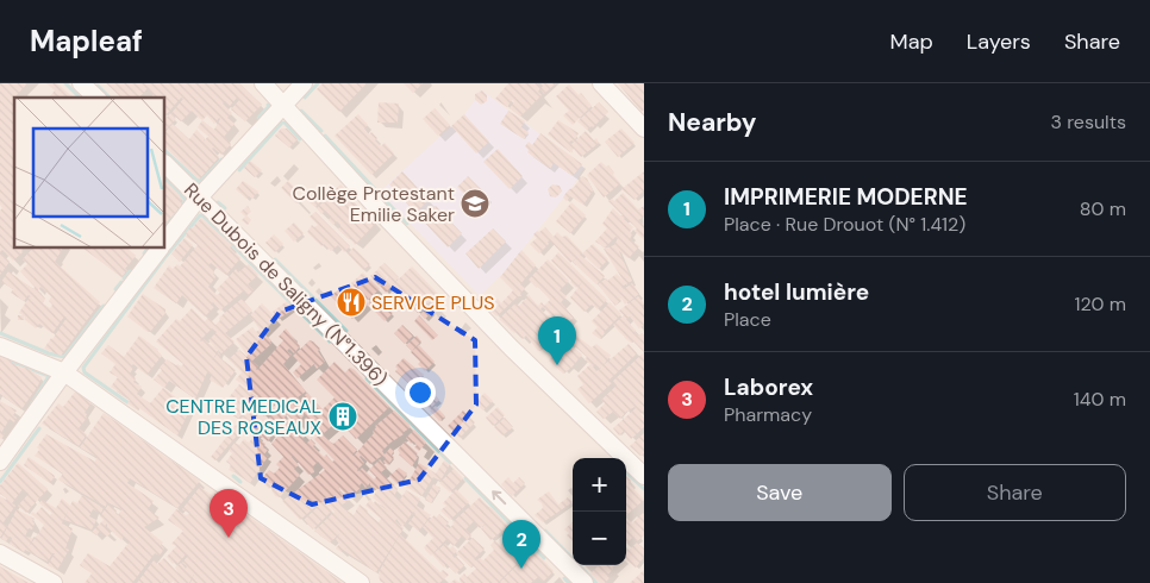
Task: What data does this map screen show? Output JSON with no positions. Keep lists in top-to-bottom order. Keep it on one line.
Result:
{"streets":{"street":["Rue Dubois de Saligny (N°1.396)"]},"places":{"school or university":["Collège Protestant Emilie Saker"],"restaurant":["SERVICE PLUS"],"building":["CENTRE MEDICAL DES ROSEAUX"]},"page":{"header":"Mapleaf","nav":["Map","Layers","Share"],"heading":["Nearby","3 results"],"list":[{"mark":"1","name":"IMPRIMERIE MODERNE","note":"Place · Rue Drouot (N° 1.412)","value":"80 m"},{"mark":"2","name":"hotel lumière","note":"Place","value":"120 m"},{"mark":"3","name":"Laborex","note":"Pharmacy","value":"140 m"}],"pins":["1","3","2"],"buttons":["Save","Share"],"map_buttons":["+","−"]}}
